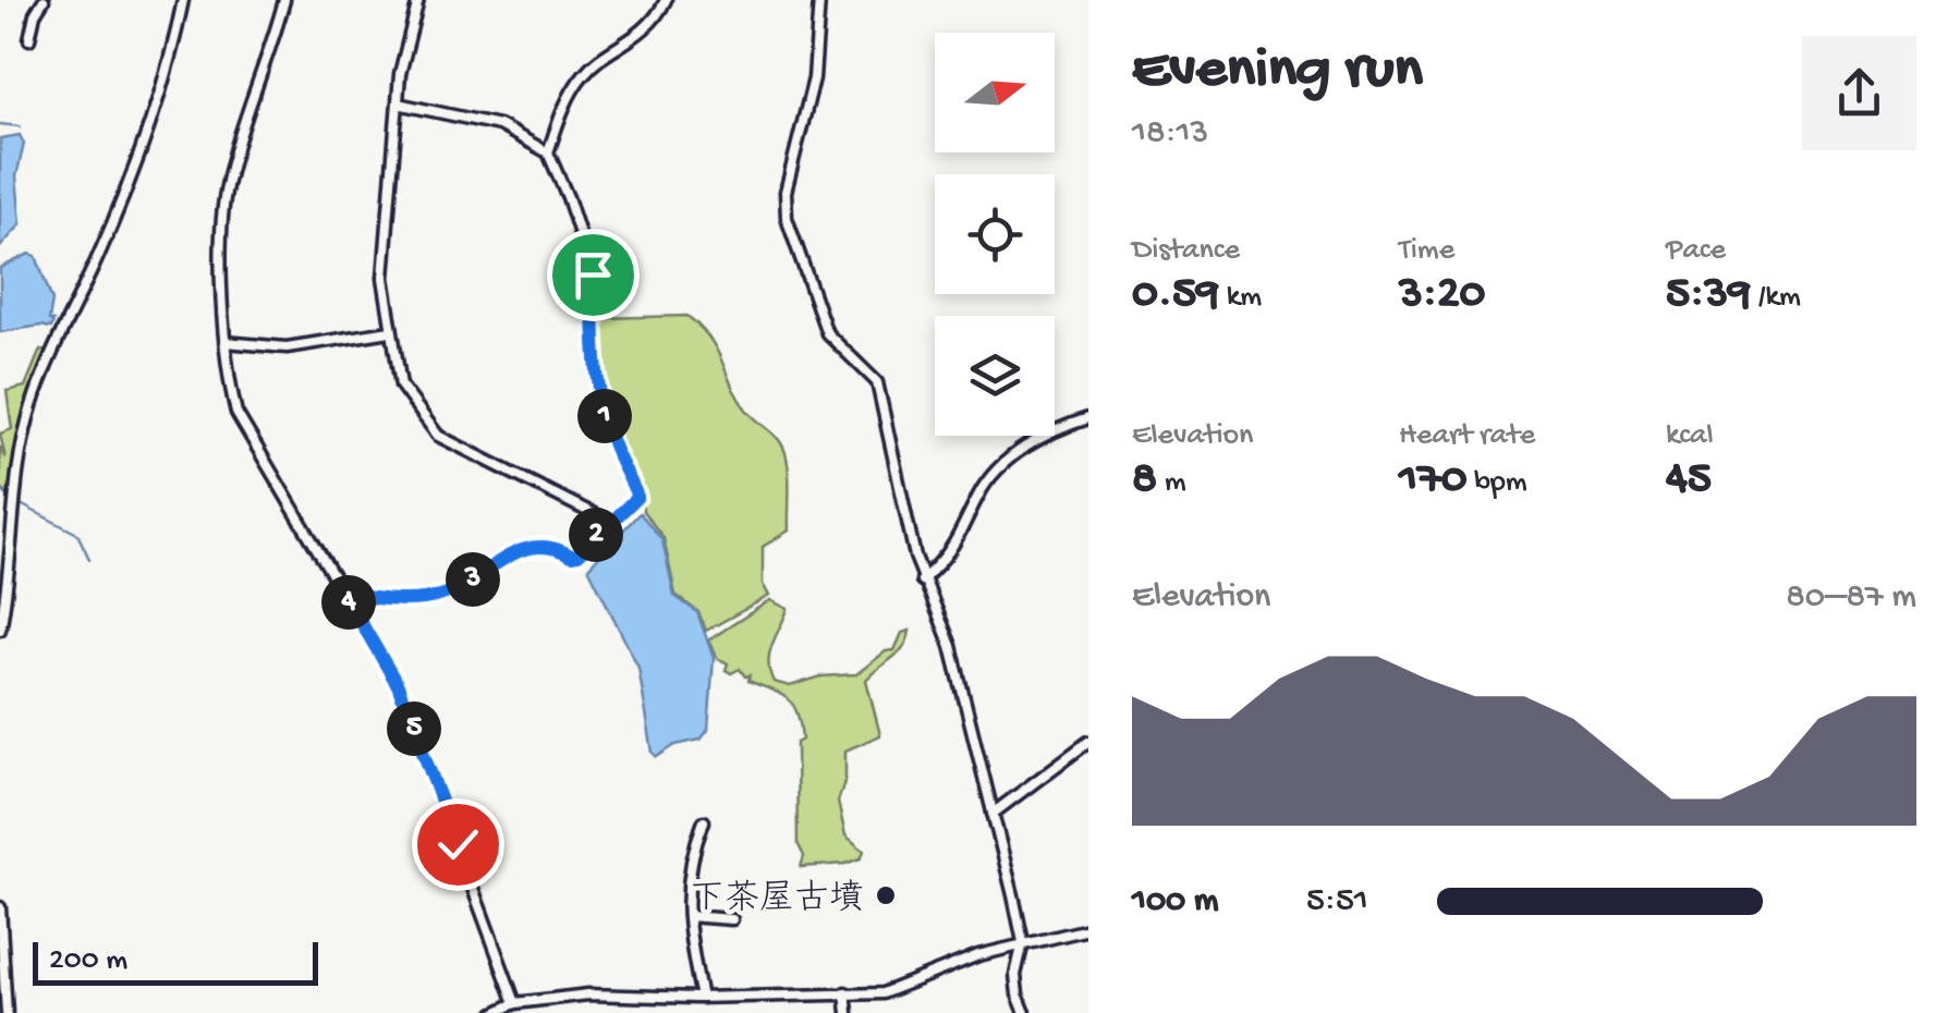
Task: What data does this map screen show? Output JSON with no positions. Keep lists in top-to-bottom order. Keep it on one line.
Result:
{"places":["下茶屋古墳"],"scale_bar":"200 m","north":"right","page":{"heading":["Evening run","18:13"],"stats":[["Distance","0.59 km"],["Time","3:20"],["Pace","5:39 /km"],["Elevation","8 m"],["Heart rate","170 bpm"],["kcal","45"]],"pins":["1","2","3","4","5"],"chart":["Elevation","80–87 m"],"list":[{"name":"100 m","note":"5:51"}],"scale":"200 m"}}
